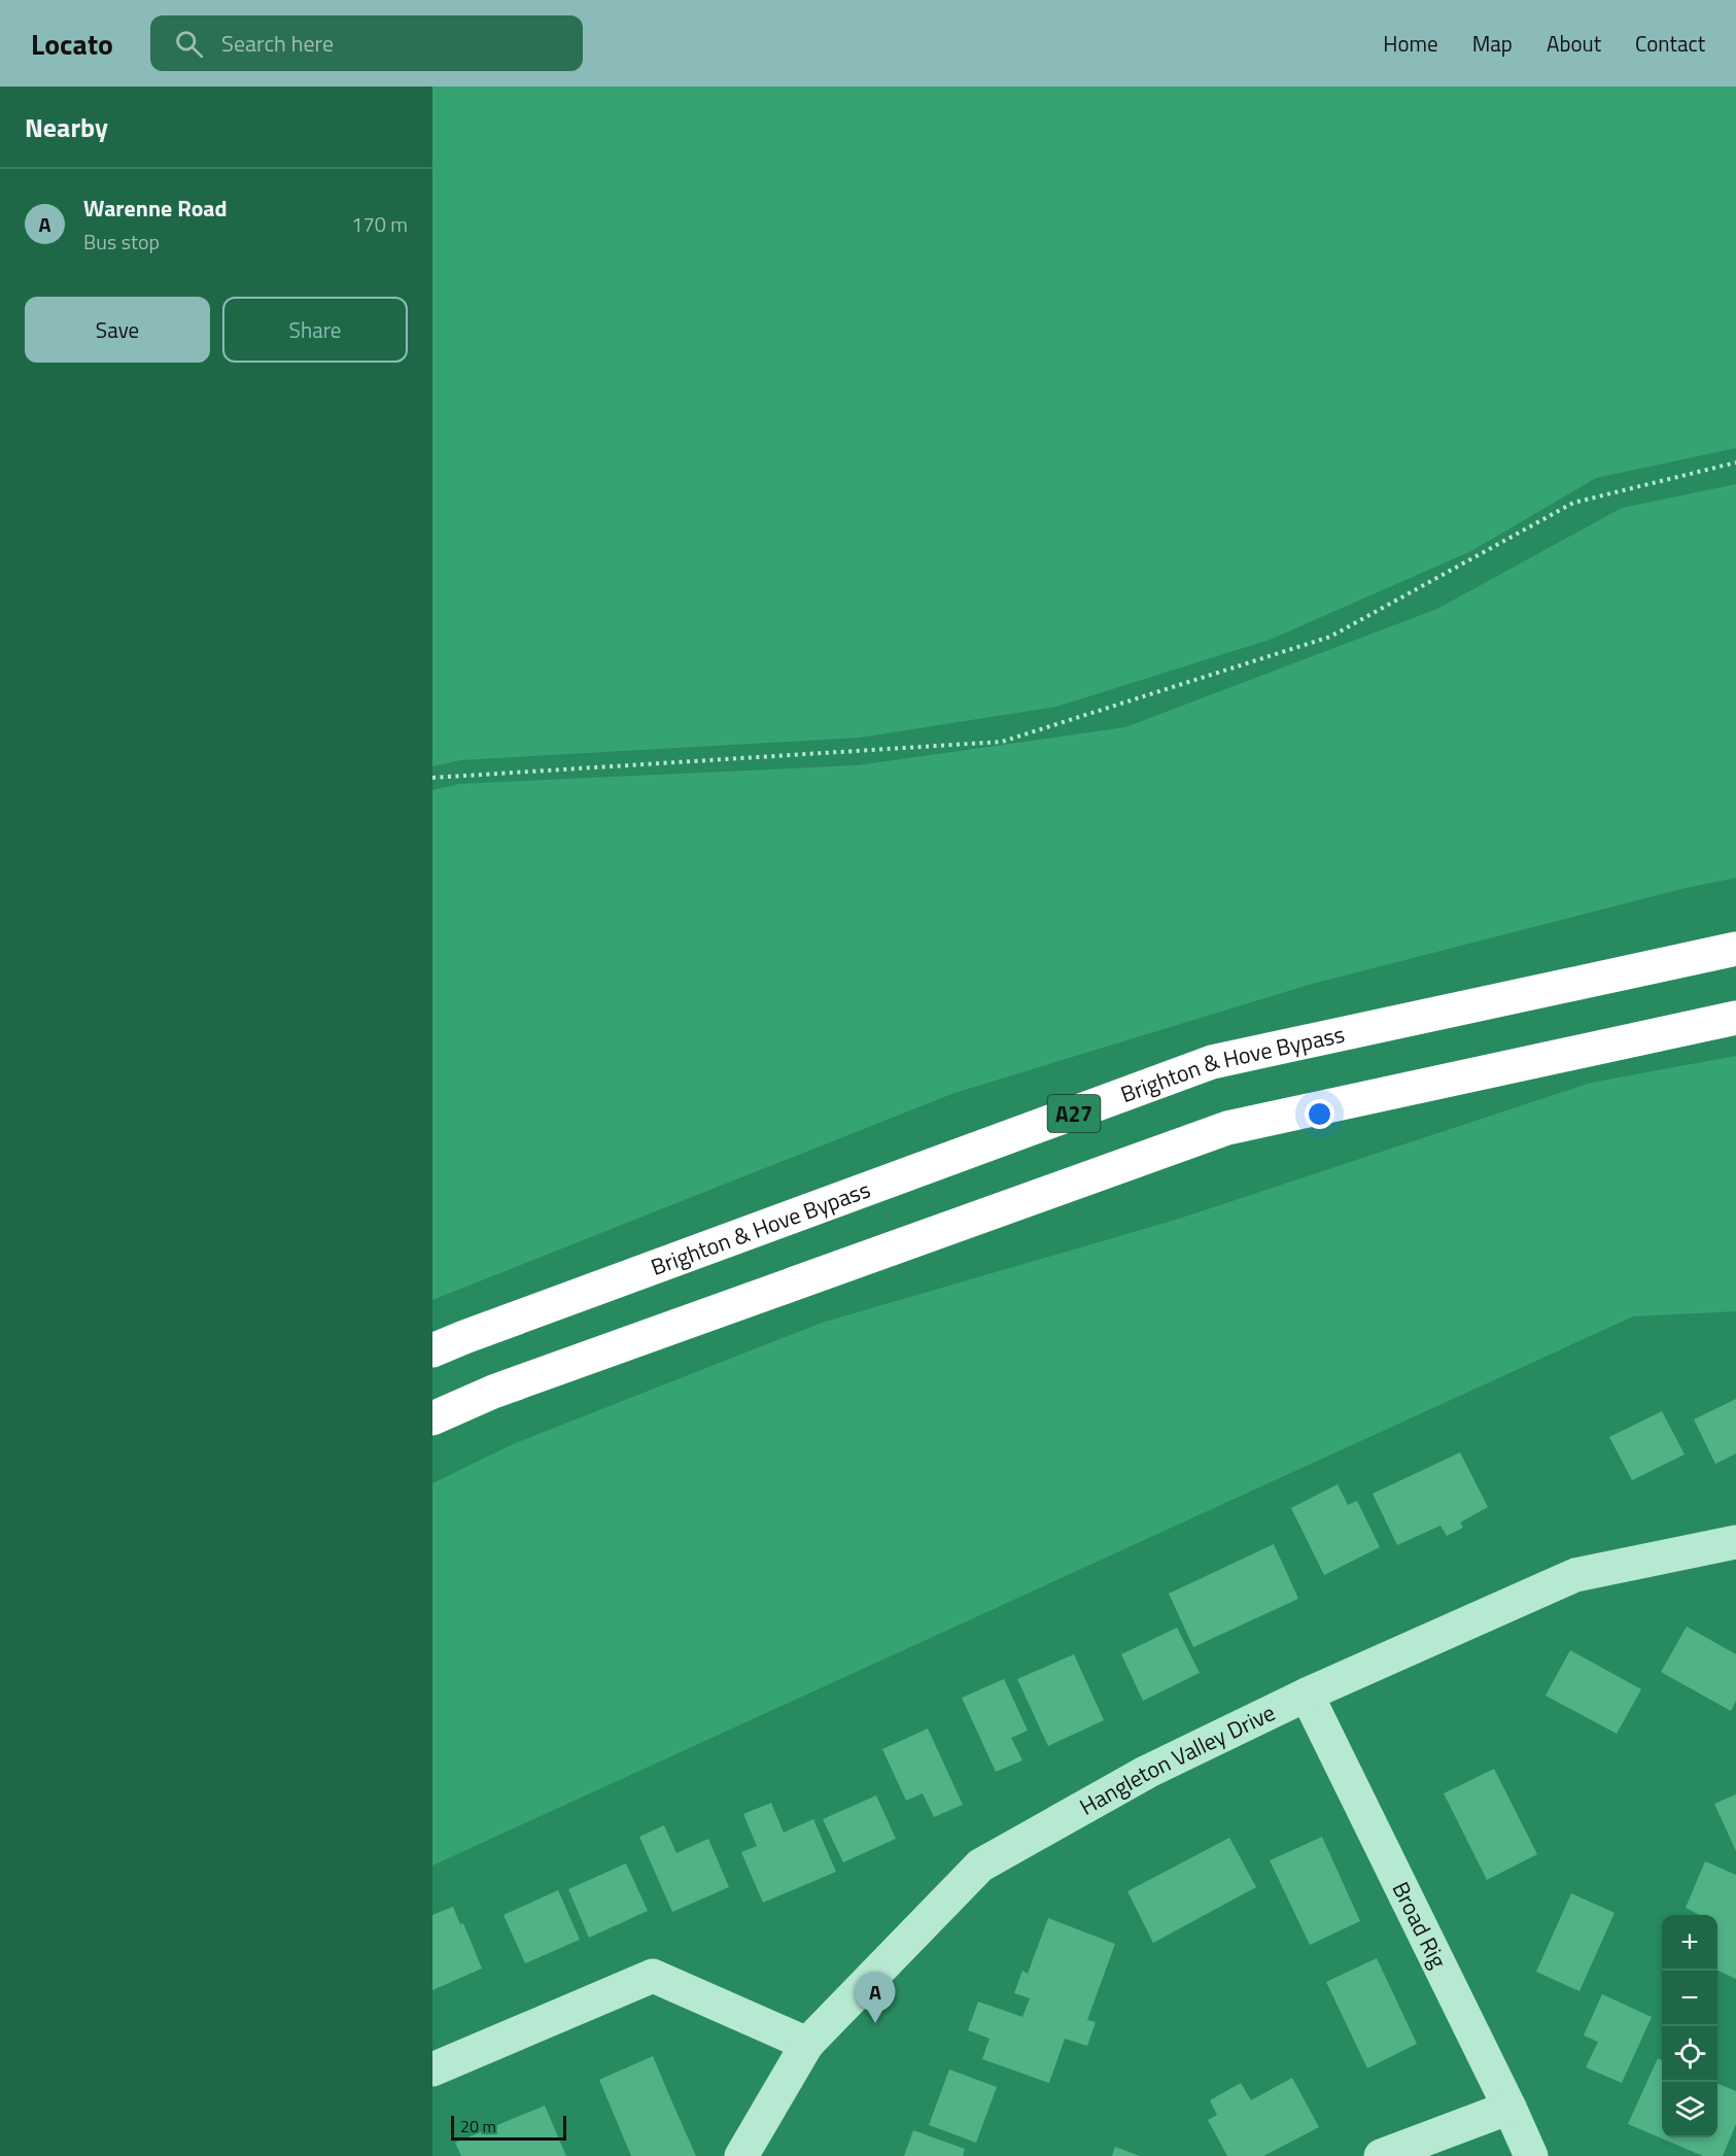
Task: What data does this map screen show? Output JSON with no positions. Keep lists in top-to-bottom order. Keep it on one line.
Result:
{"streets":{"highway":["Brighton & Hove Bypass","A27"],"street":["Hangleton Valley Drive","Broad Rig"]},"crossings":[["Hangleton Valley Drive","Broad Rig"]],"scale_bar":"20 m","page":{"header":"Locato","search":"Search here","nav":["Home","Map","About","Contact"],"heading":"Nearby","list":[{"mark":"A","name":"Warenne Road","note":"Bus stop","value":"170 m"}],"buttons":["Save","Share"],"map_buttons":["+","−"],"pins":"A","scale":"20 m"}}
